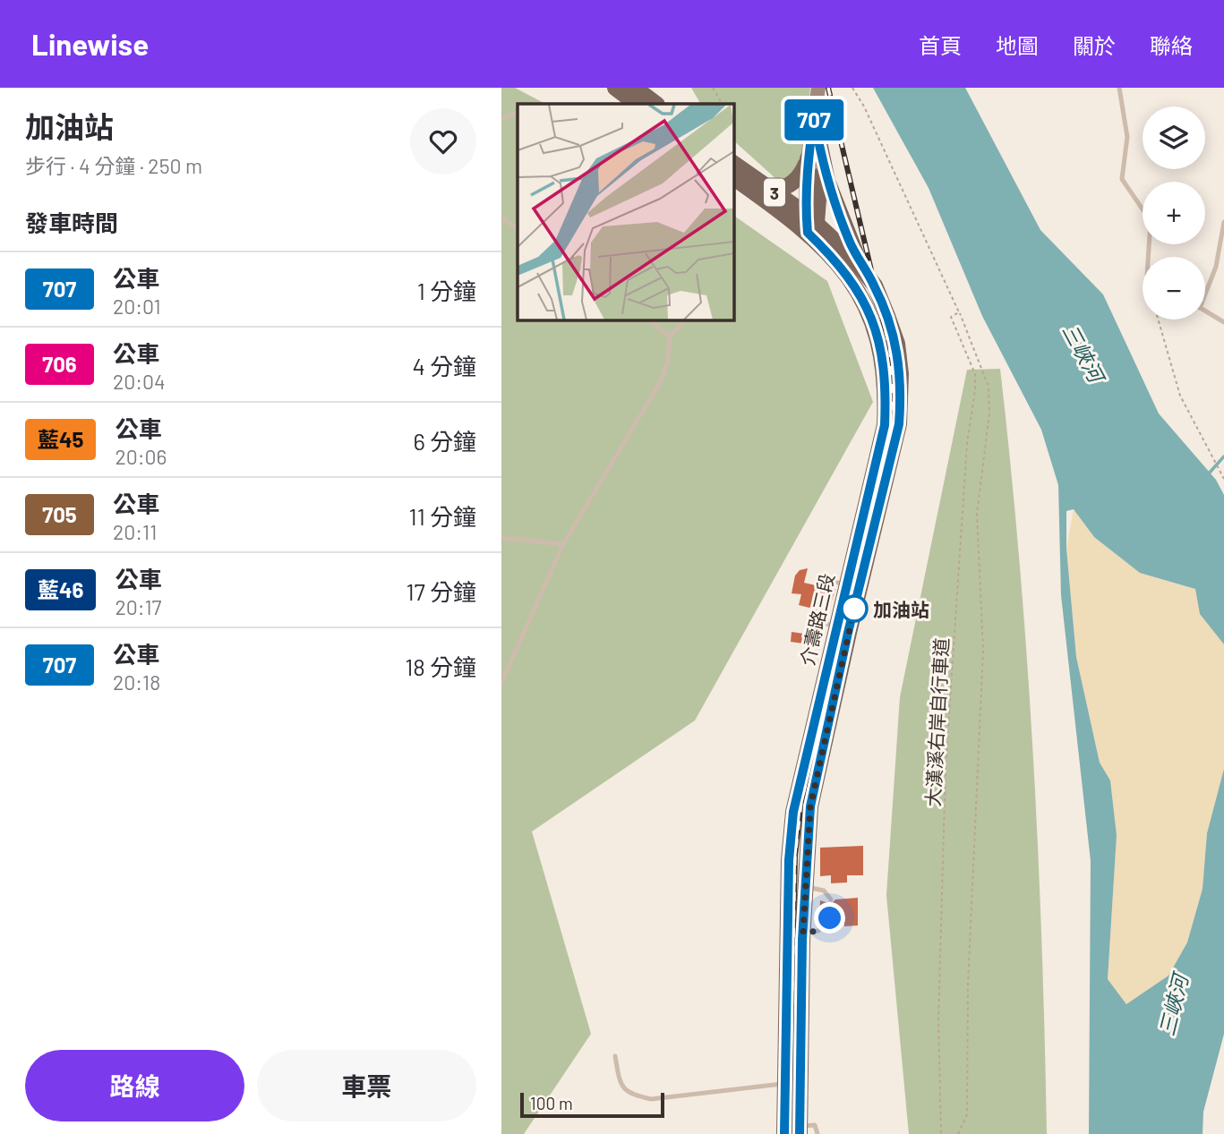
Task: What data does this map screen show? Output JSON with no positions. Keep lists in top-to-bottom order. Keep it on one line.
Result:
{"streets":{"main road":["3","介壽路三段"],"path":["大漢溪右岸自行車道"]},"water":["三峽河"],"places":["加油站"],"lines":["bus line 707"],"scale_bar":"100 m","page":{"header":"Linewise","nav":["首頁","地圖","關於","聯絡"],"heading":[["加油站","步行 · 4 分鐘 · 250 m"],"發車時間"],"on_map":"707","map_buttons":["+","−"],"list":[{"mark":"707","name":"公車","note":"20:01","value":"1 分鐘"},{"mark":"706","name":"公車","note":"20:04","value":"4 分鐘"},{"mark":"藍45","name":"公車","note":"20:06","value":"6 分鐘"},{"mark":"705","name":"公車","note":"20:11","value":"11 分鐘"},{"mark":"藍46","name":"公車","note":"20:17","value":"17 分鐘"},{"mark":"707","name":"公車","note":"20:18","value":"18 分鐘"}],"buttons":["路線","車票"],"scale":"100 m"}}
